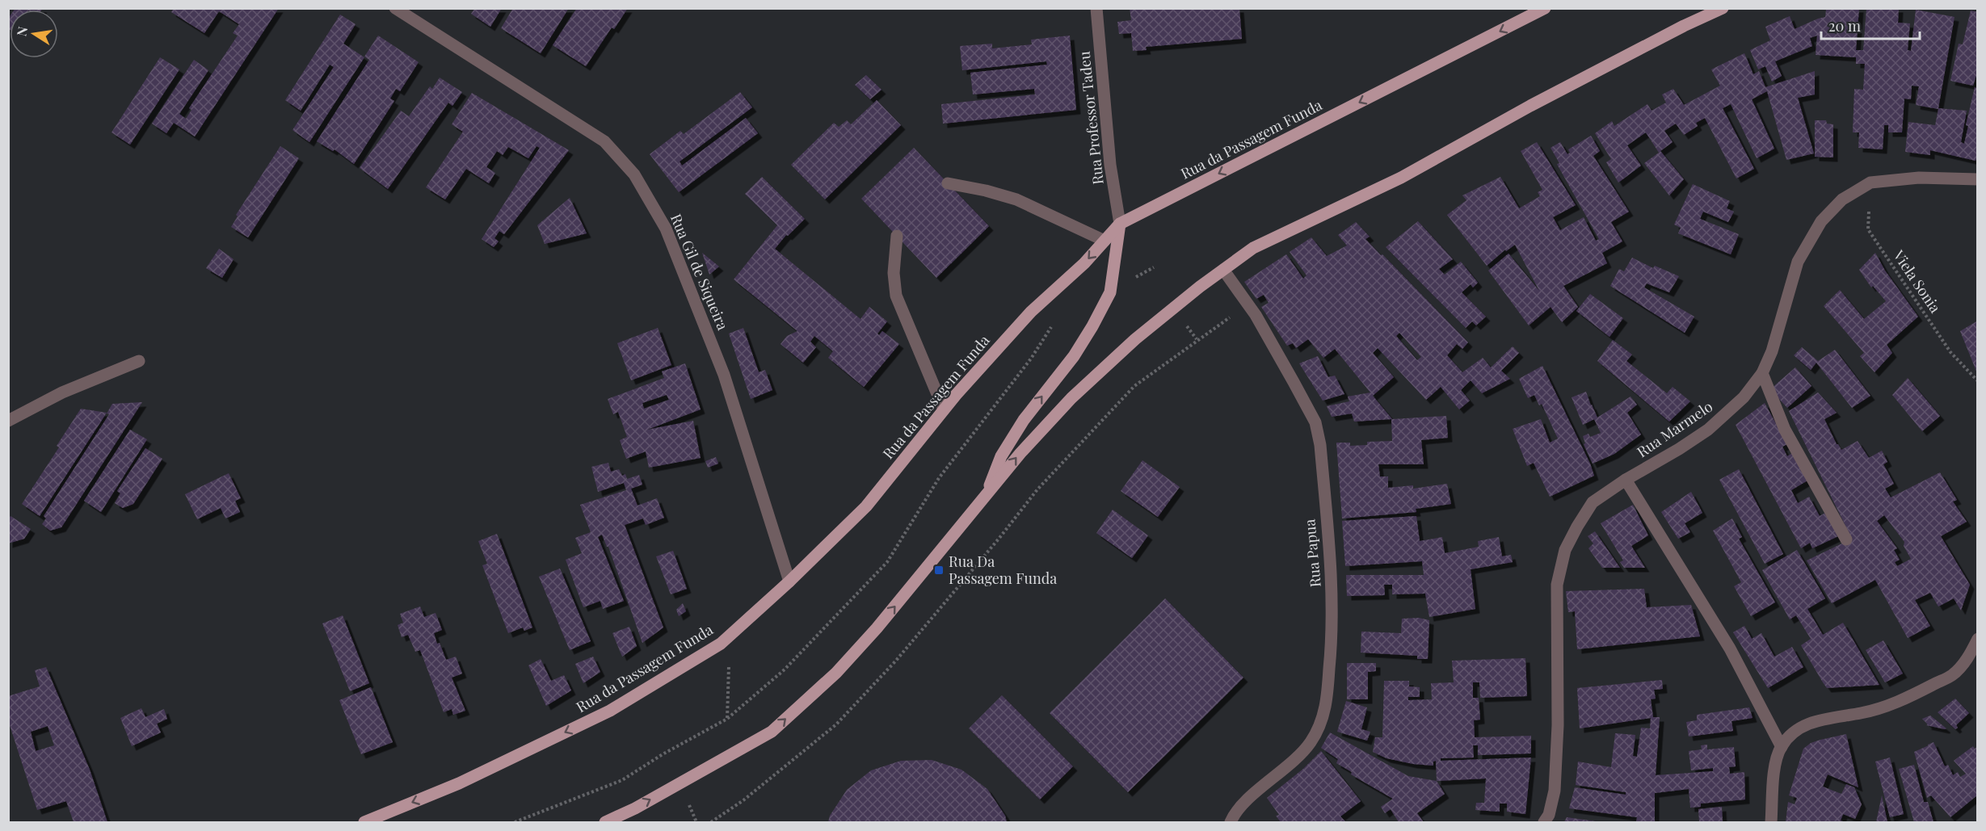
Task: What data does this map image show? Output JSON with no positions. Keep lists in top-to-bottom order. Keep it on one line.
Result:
{"streets":{"main road":["Rua da Passagem Funda"],"street":["Rua Professor Tadeu","Rua Gil de Siqueira","Rua Marmelo","Rua Papua"],"path":["Viela Sonia"]},"crossings":[["Rua Professor Tadeu","Rua da Passagem Funda"],["Rua da Passagem Funda","Rua Gil de Siqueira"],["Viela Sonia","Rua Marmelo"]],"places":{"transit":["Rua Da Passagem Funda"]},"scale_bar":"20 m","north":"left"}
